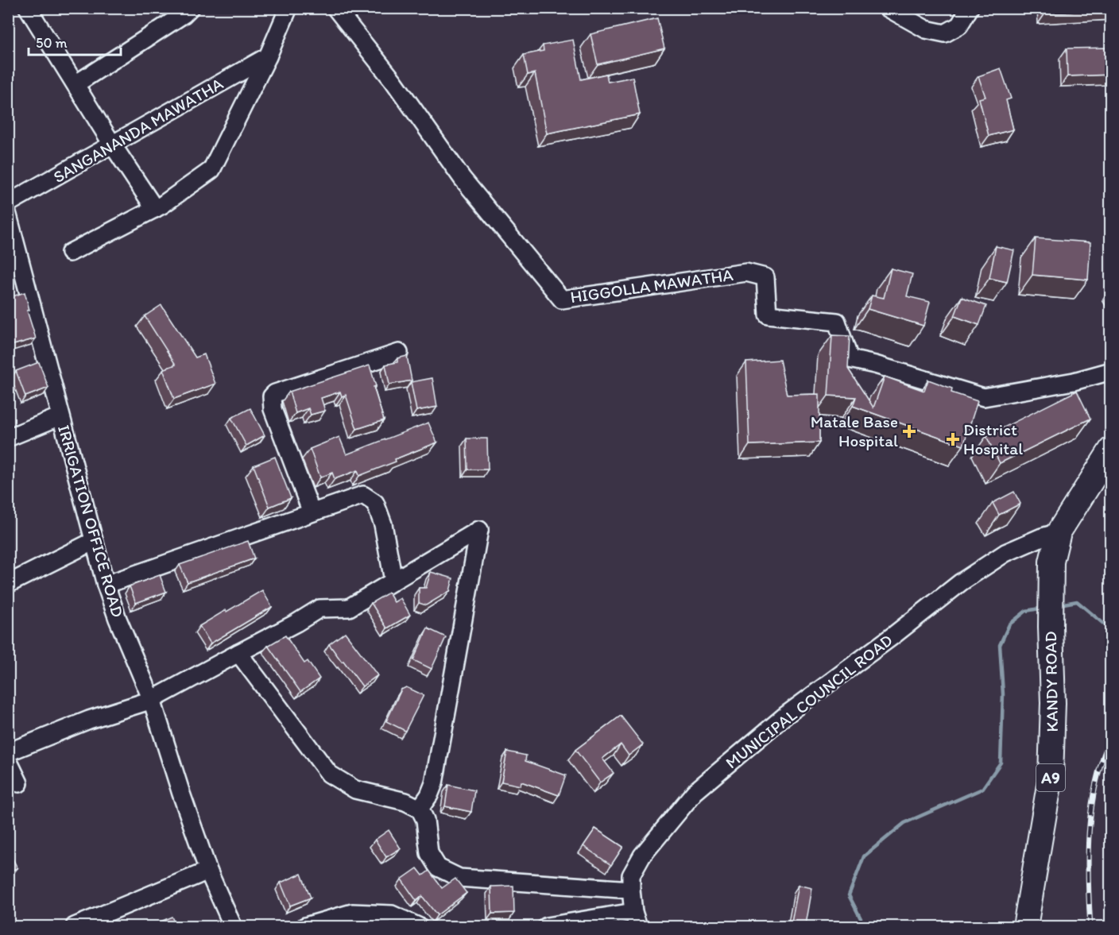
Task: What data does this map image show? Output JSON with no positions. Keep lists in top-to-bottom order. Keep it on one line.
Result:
{"streets":{"highway":["KANDY ROAD","A9"],"street":["SANGANANDA MAWATHA","HIGGOLLA MAWATHA","IRRIGATION OFFICE ROAD","MUNICIPAL COUNCIL ROAD"]},"crossings":[["KANDY ROAD","MUNICIPAL COUNCIL ROAD"]],"places":{"health":["Matale Base Hospital","District Hospital"]},"scale_bar":"50 m"}
